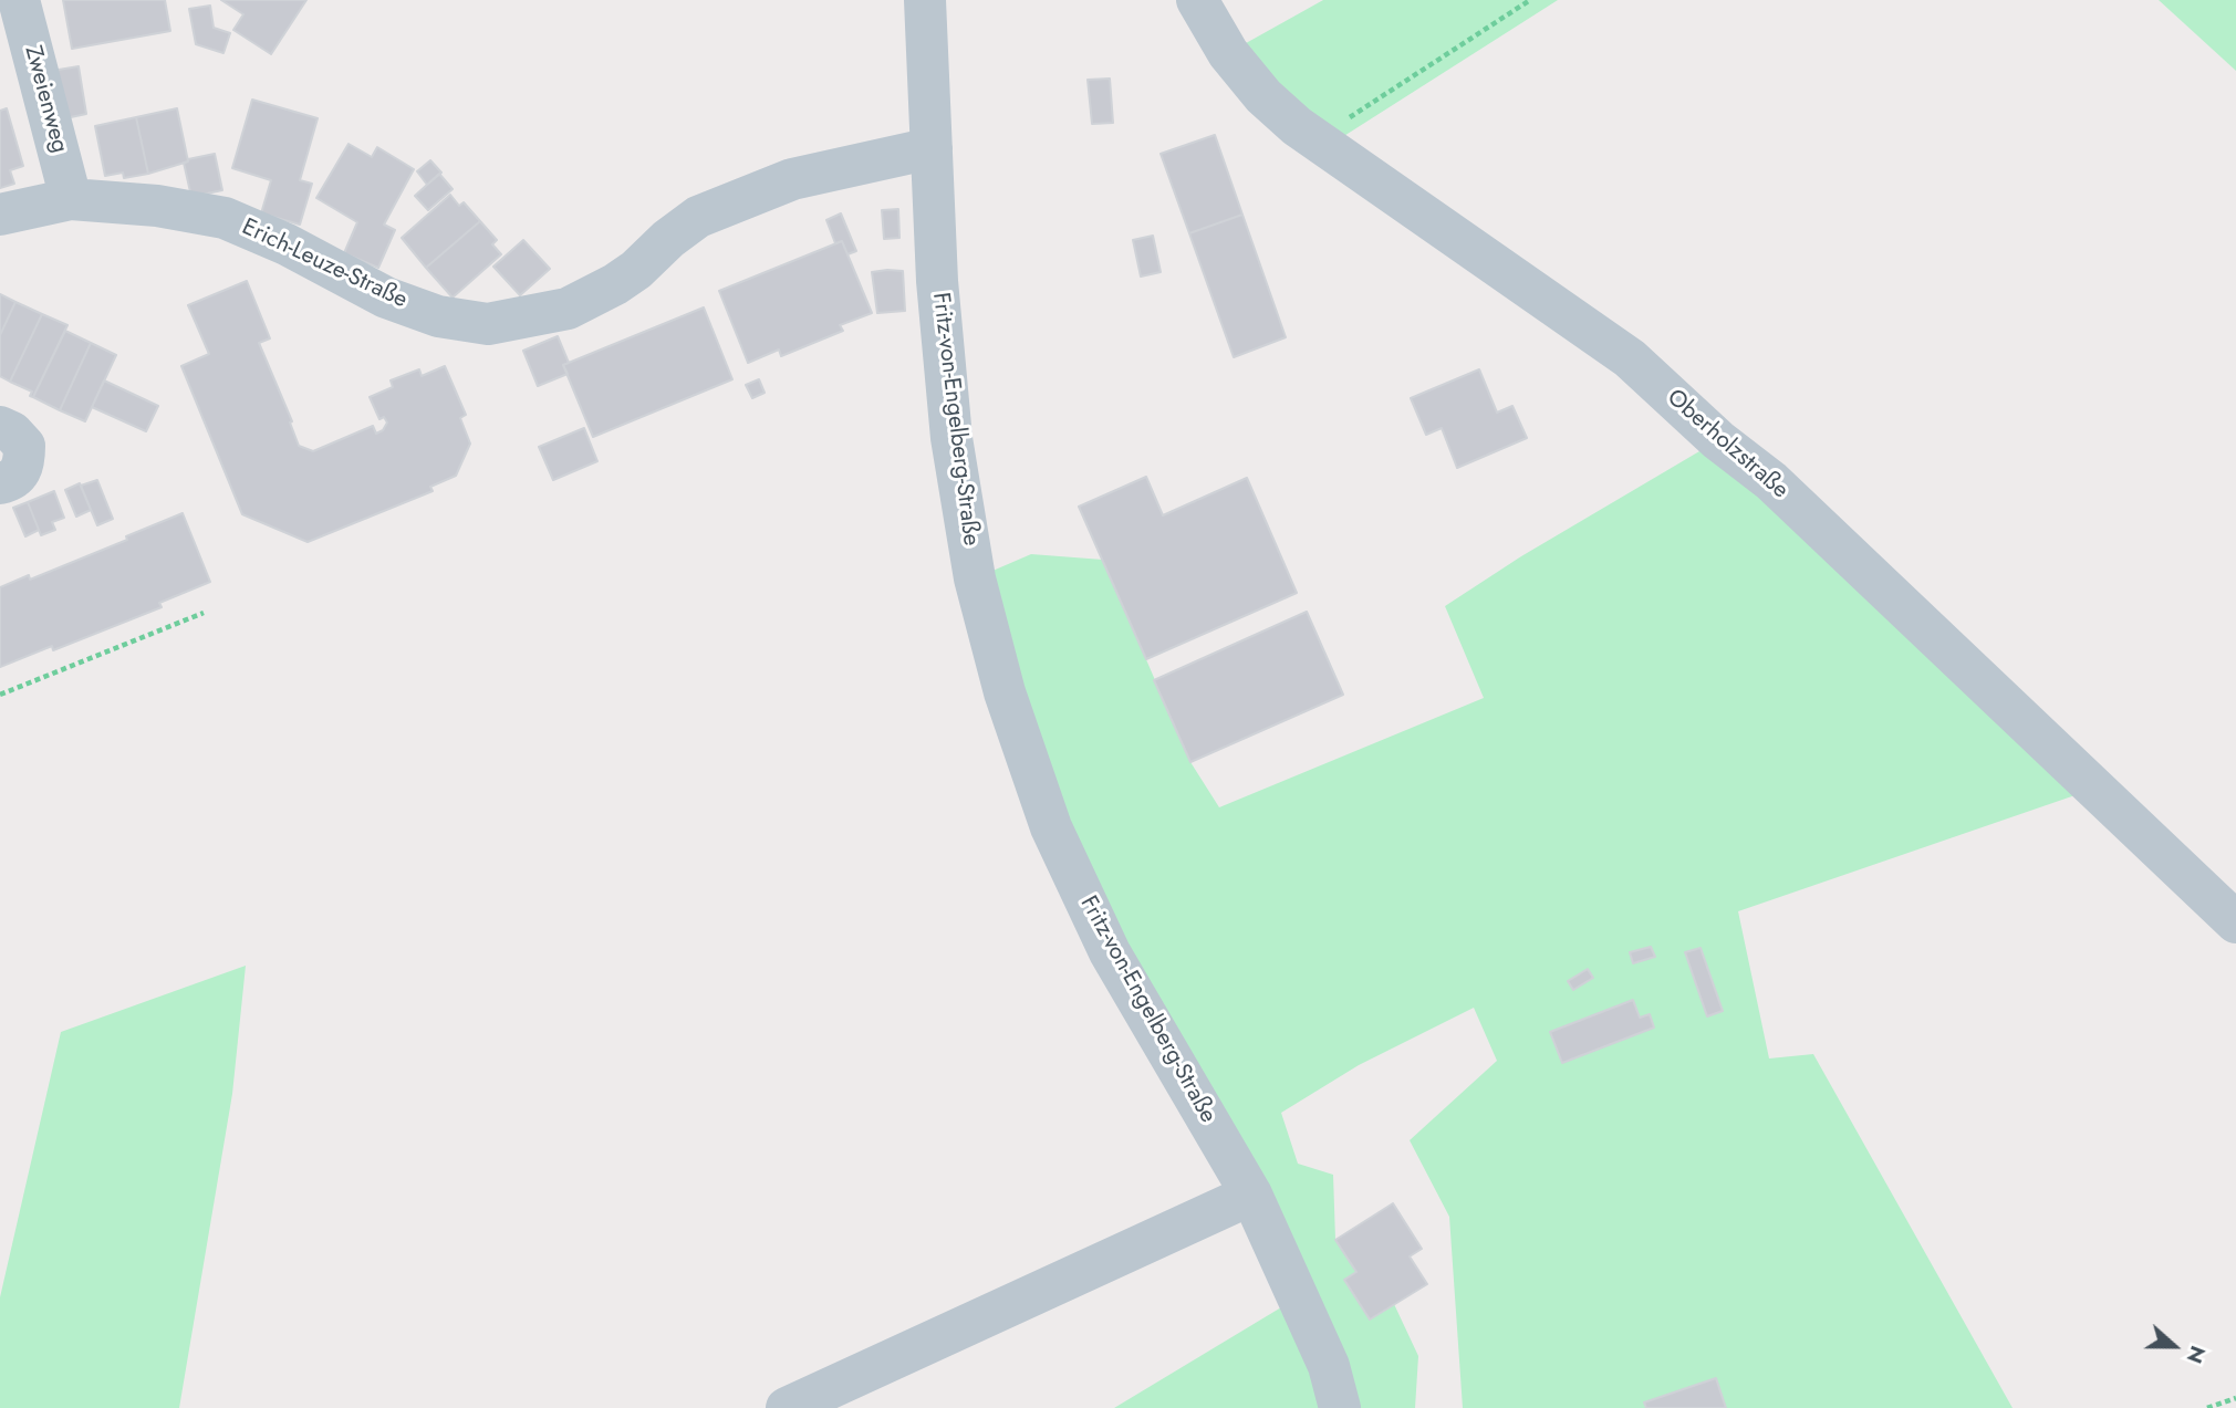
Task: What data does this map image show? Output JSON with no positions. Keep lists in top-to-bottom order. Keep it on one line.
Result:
{"streets":{"street":["Zweienweg","Erich-Leuze-Straße","Fritz-von-Engelberg-Straße","Oberholzstraße"]},"crossings":[["Zweienweg","Erich-Leuze-Straße"],["Erich-Leuze-Straße","Fritz-von-Engelberg-Straße"]],"north":"right"}
